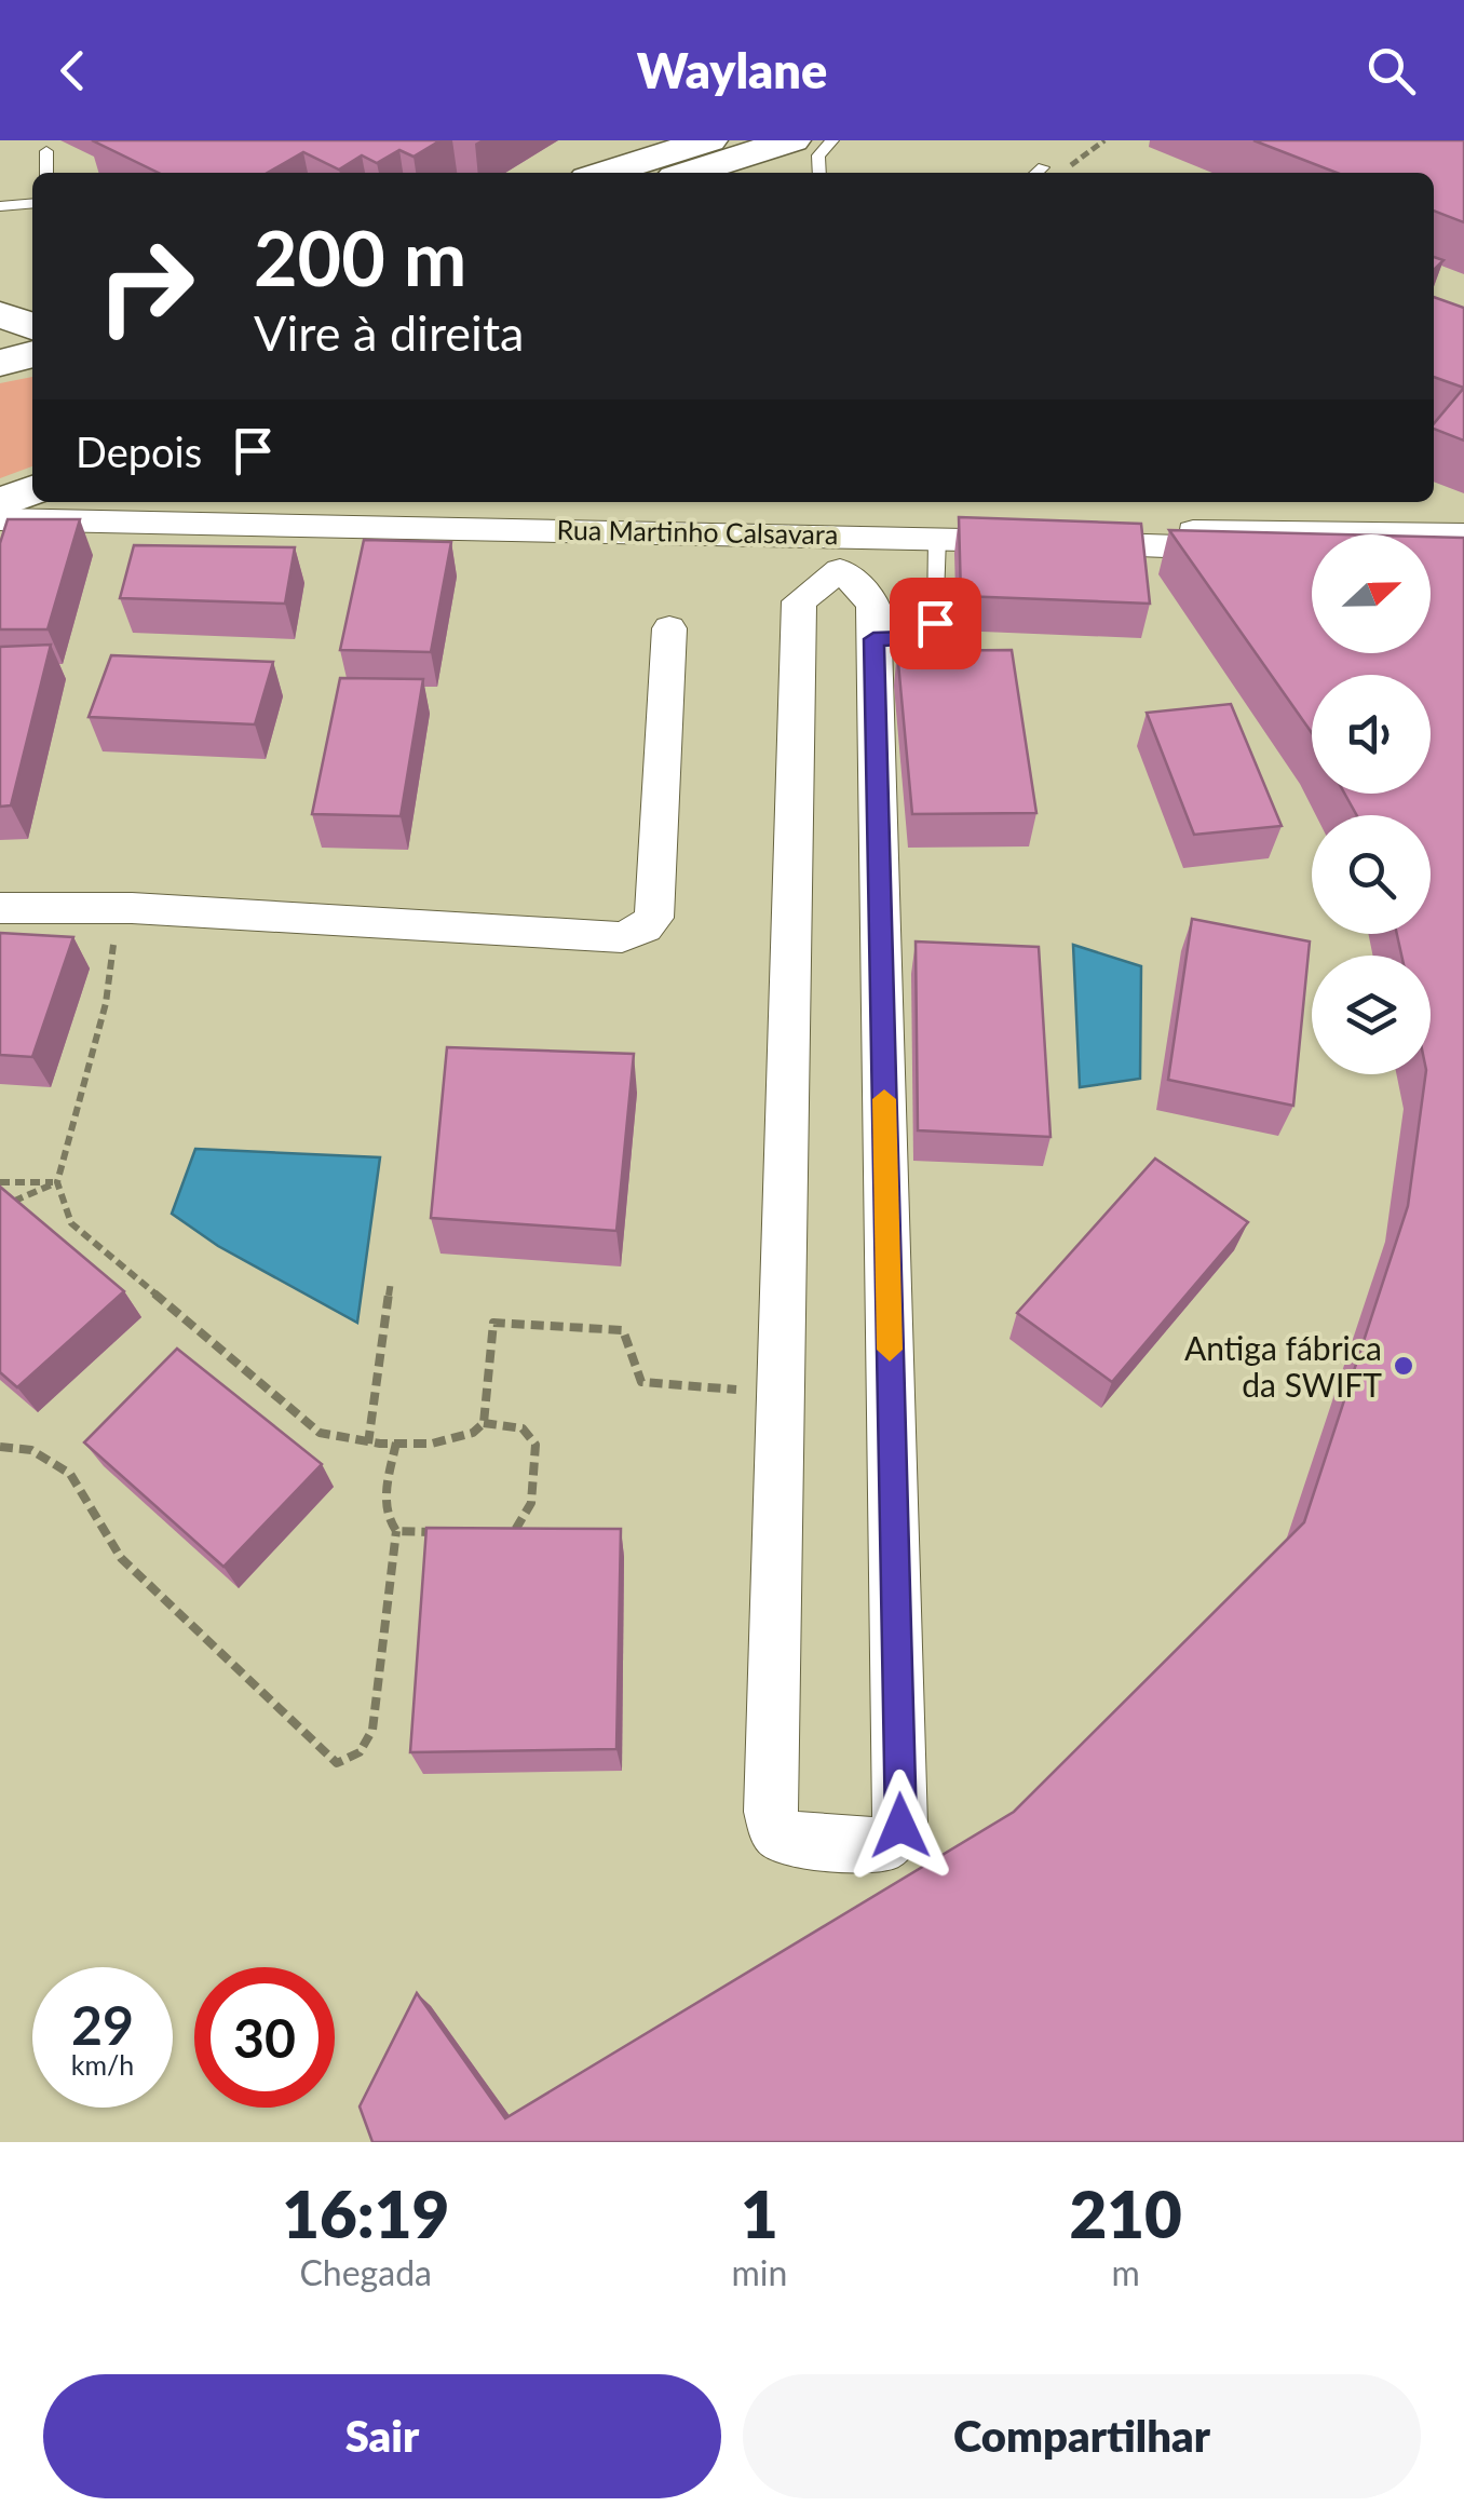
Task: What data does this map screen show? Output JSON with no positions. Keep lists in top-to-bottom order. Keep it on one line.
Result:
{"streets":{"street":["Rua Martinho Calsavara"]},"places":["Antiga fábrica da SWIFT"],"north":"right","page":{"header":"Waylane","turn":["200 m","Vire à direita"],"then":"Depois","speed":"29 km/h","limit":"30","eta":["16:19","Chegada","1","min","210","m"],"buttons":["Sair","Compartilhar"]}}
